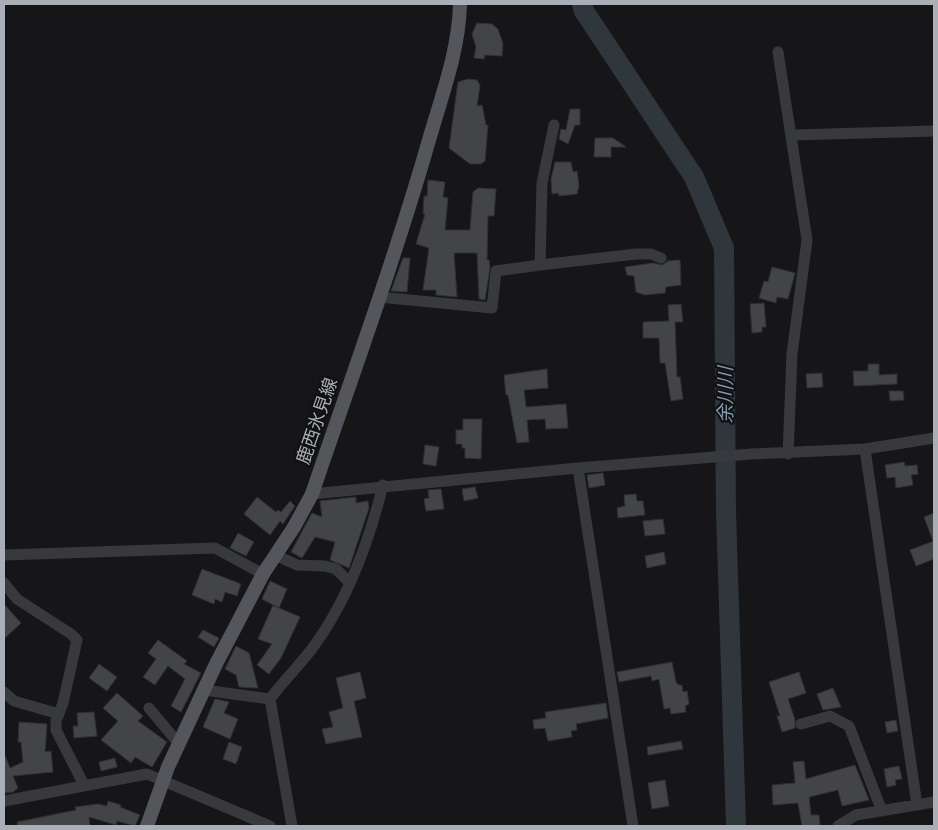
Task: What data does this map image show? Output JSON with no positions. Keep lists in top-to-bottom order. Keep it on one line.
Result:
{"streets":{"main road":["鹿西氷見線"]},"water":["余川川"]}
